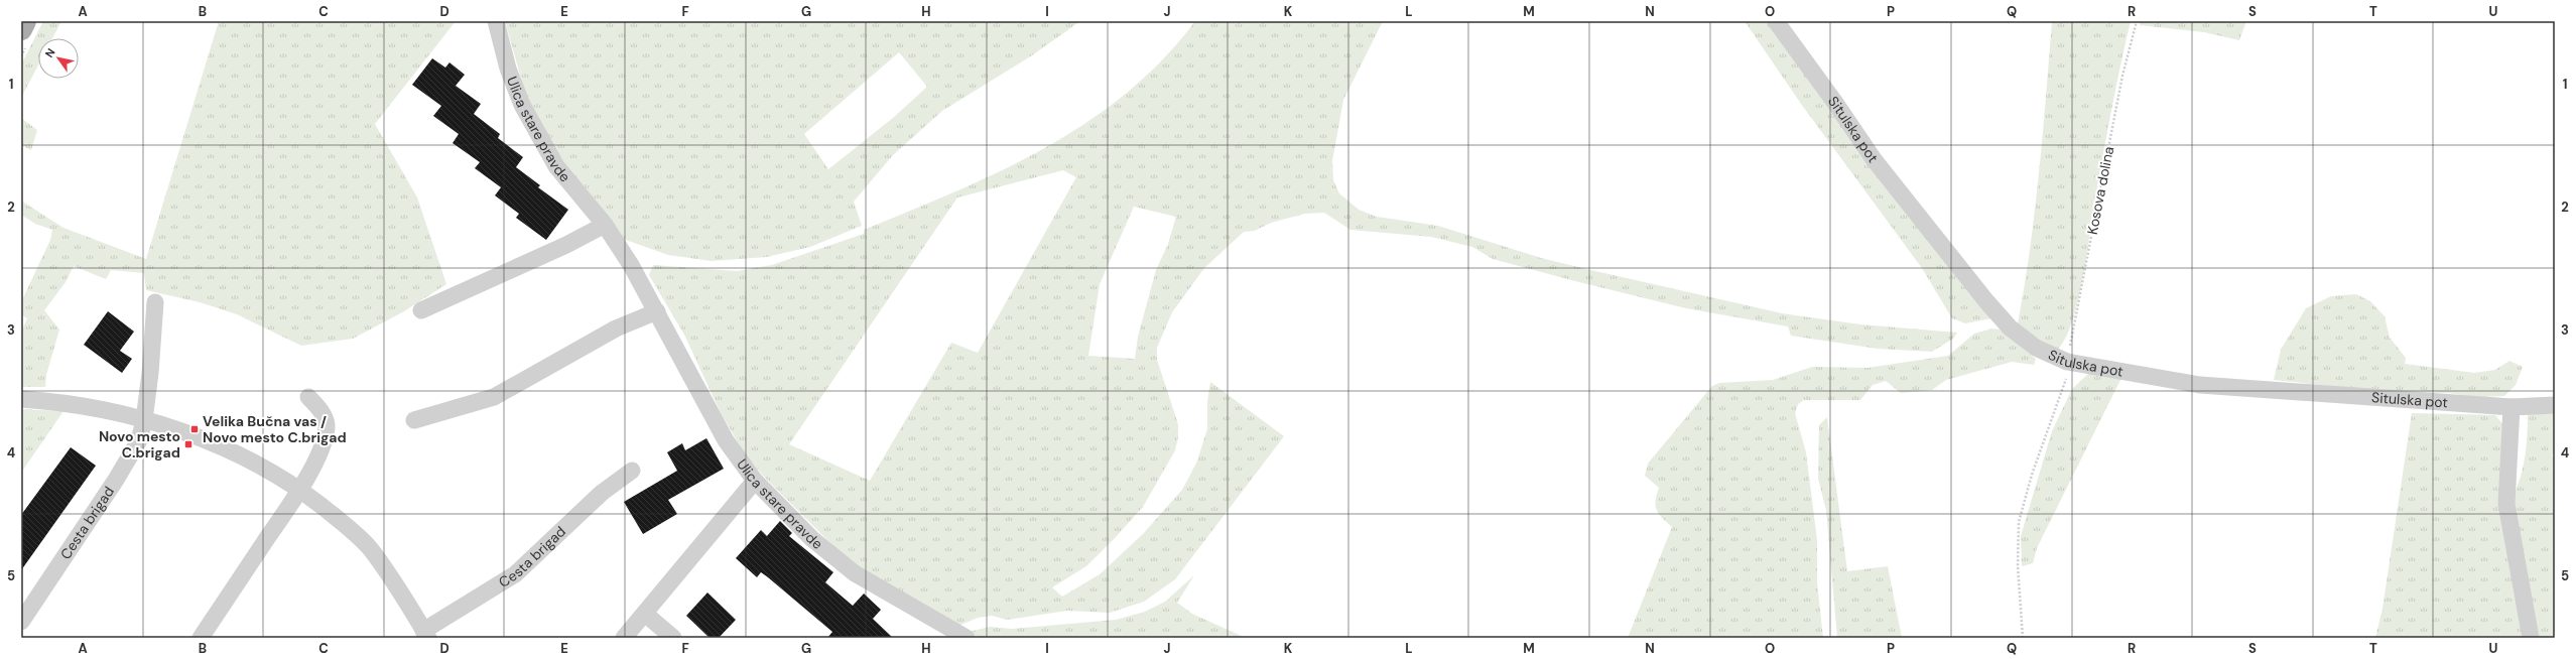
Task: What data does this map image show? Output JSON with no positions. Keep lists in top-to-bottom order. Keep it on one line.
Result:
{"streets":{"street":["Ulica stare pravde","Situlska pot","Cesta brigad"],"path":["Kosova dolina"]},"crossings":[["Situlska pot","Kosova dolina"]],"places":{"transit":["Velika Bučna vas / Novo mesto C.brigad","Novo mesto C.brigad"]},"north":"top left","grid":{"columns":["A","B","C","D","E","F","G","H","I","J","K","L","M","N","O","P","Q","R","S","T","U"],"rows":["1","2","3","4","5"]}}
